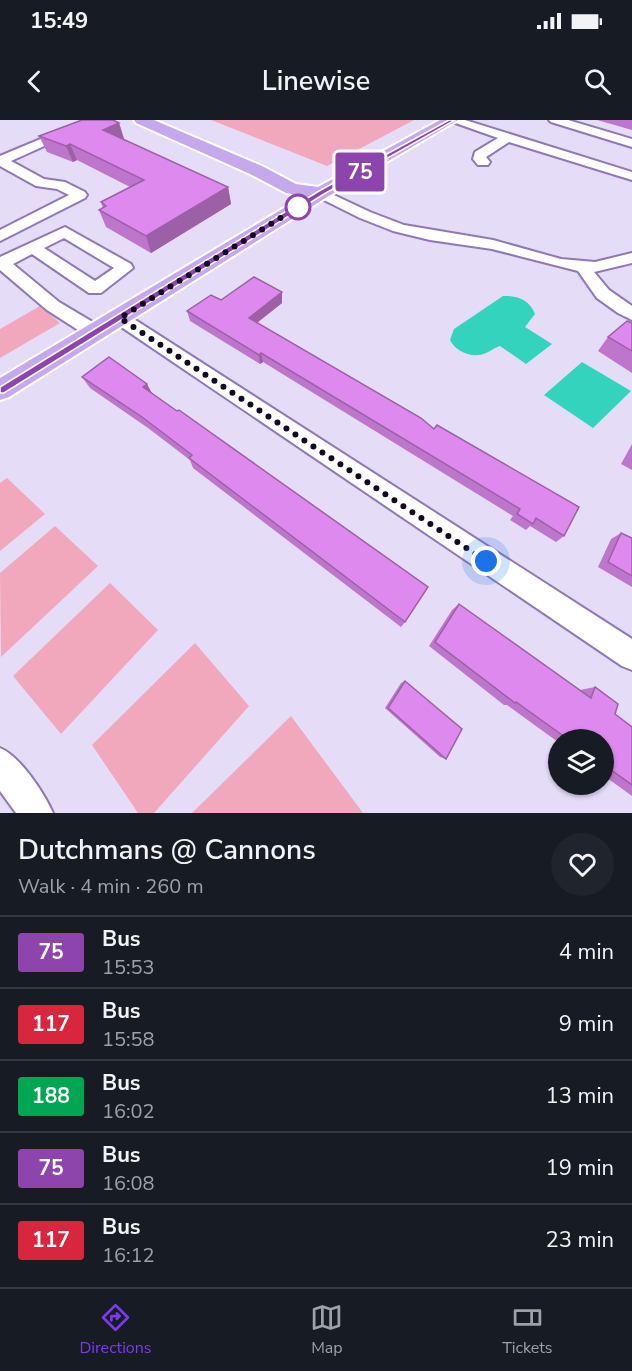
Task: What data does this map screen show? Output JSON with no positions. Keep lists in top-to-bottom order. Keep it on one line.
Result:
{"lines":["bus line 75"],"page":{"status":"15:49","header":"Linewise","on_map":"75","heading":["Dutchmans @ Cannons","Walk · 4 min · 260 m"],"list":[{"mark":"75","name":"Bus","note":"15:53","value":"4 min"},{"mark":"117","name":"Bus","note":"15:58","value":"9 min"},{"mark":"188","name":"Bus","note":"16:02","value":"13 min"},{"mark":"75","name":"Bus","note":"16:08","value":"19 min"},{"mark":"117","name":"Bus","note":"16:12","value":"23 min"}],"tabs":["Directions","Map","Tickets"]}}
